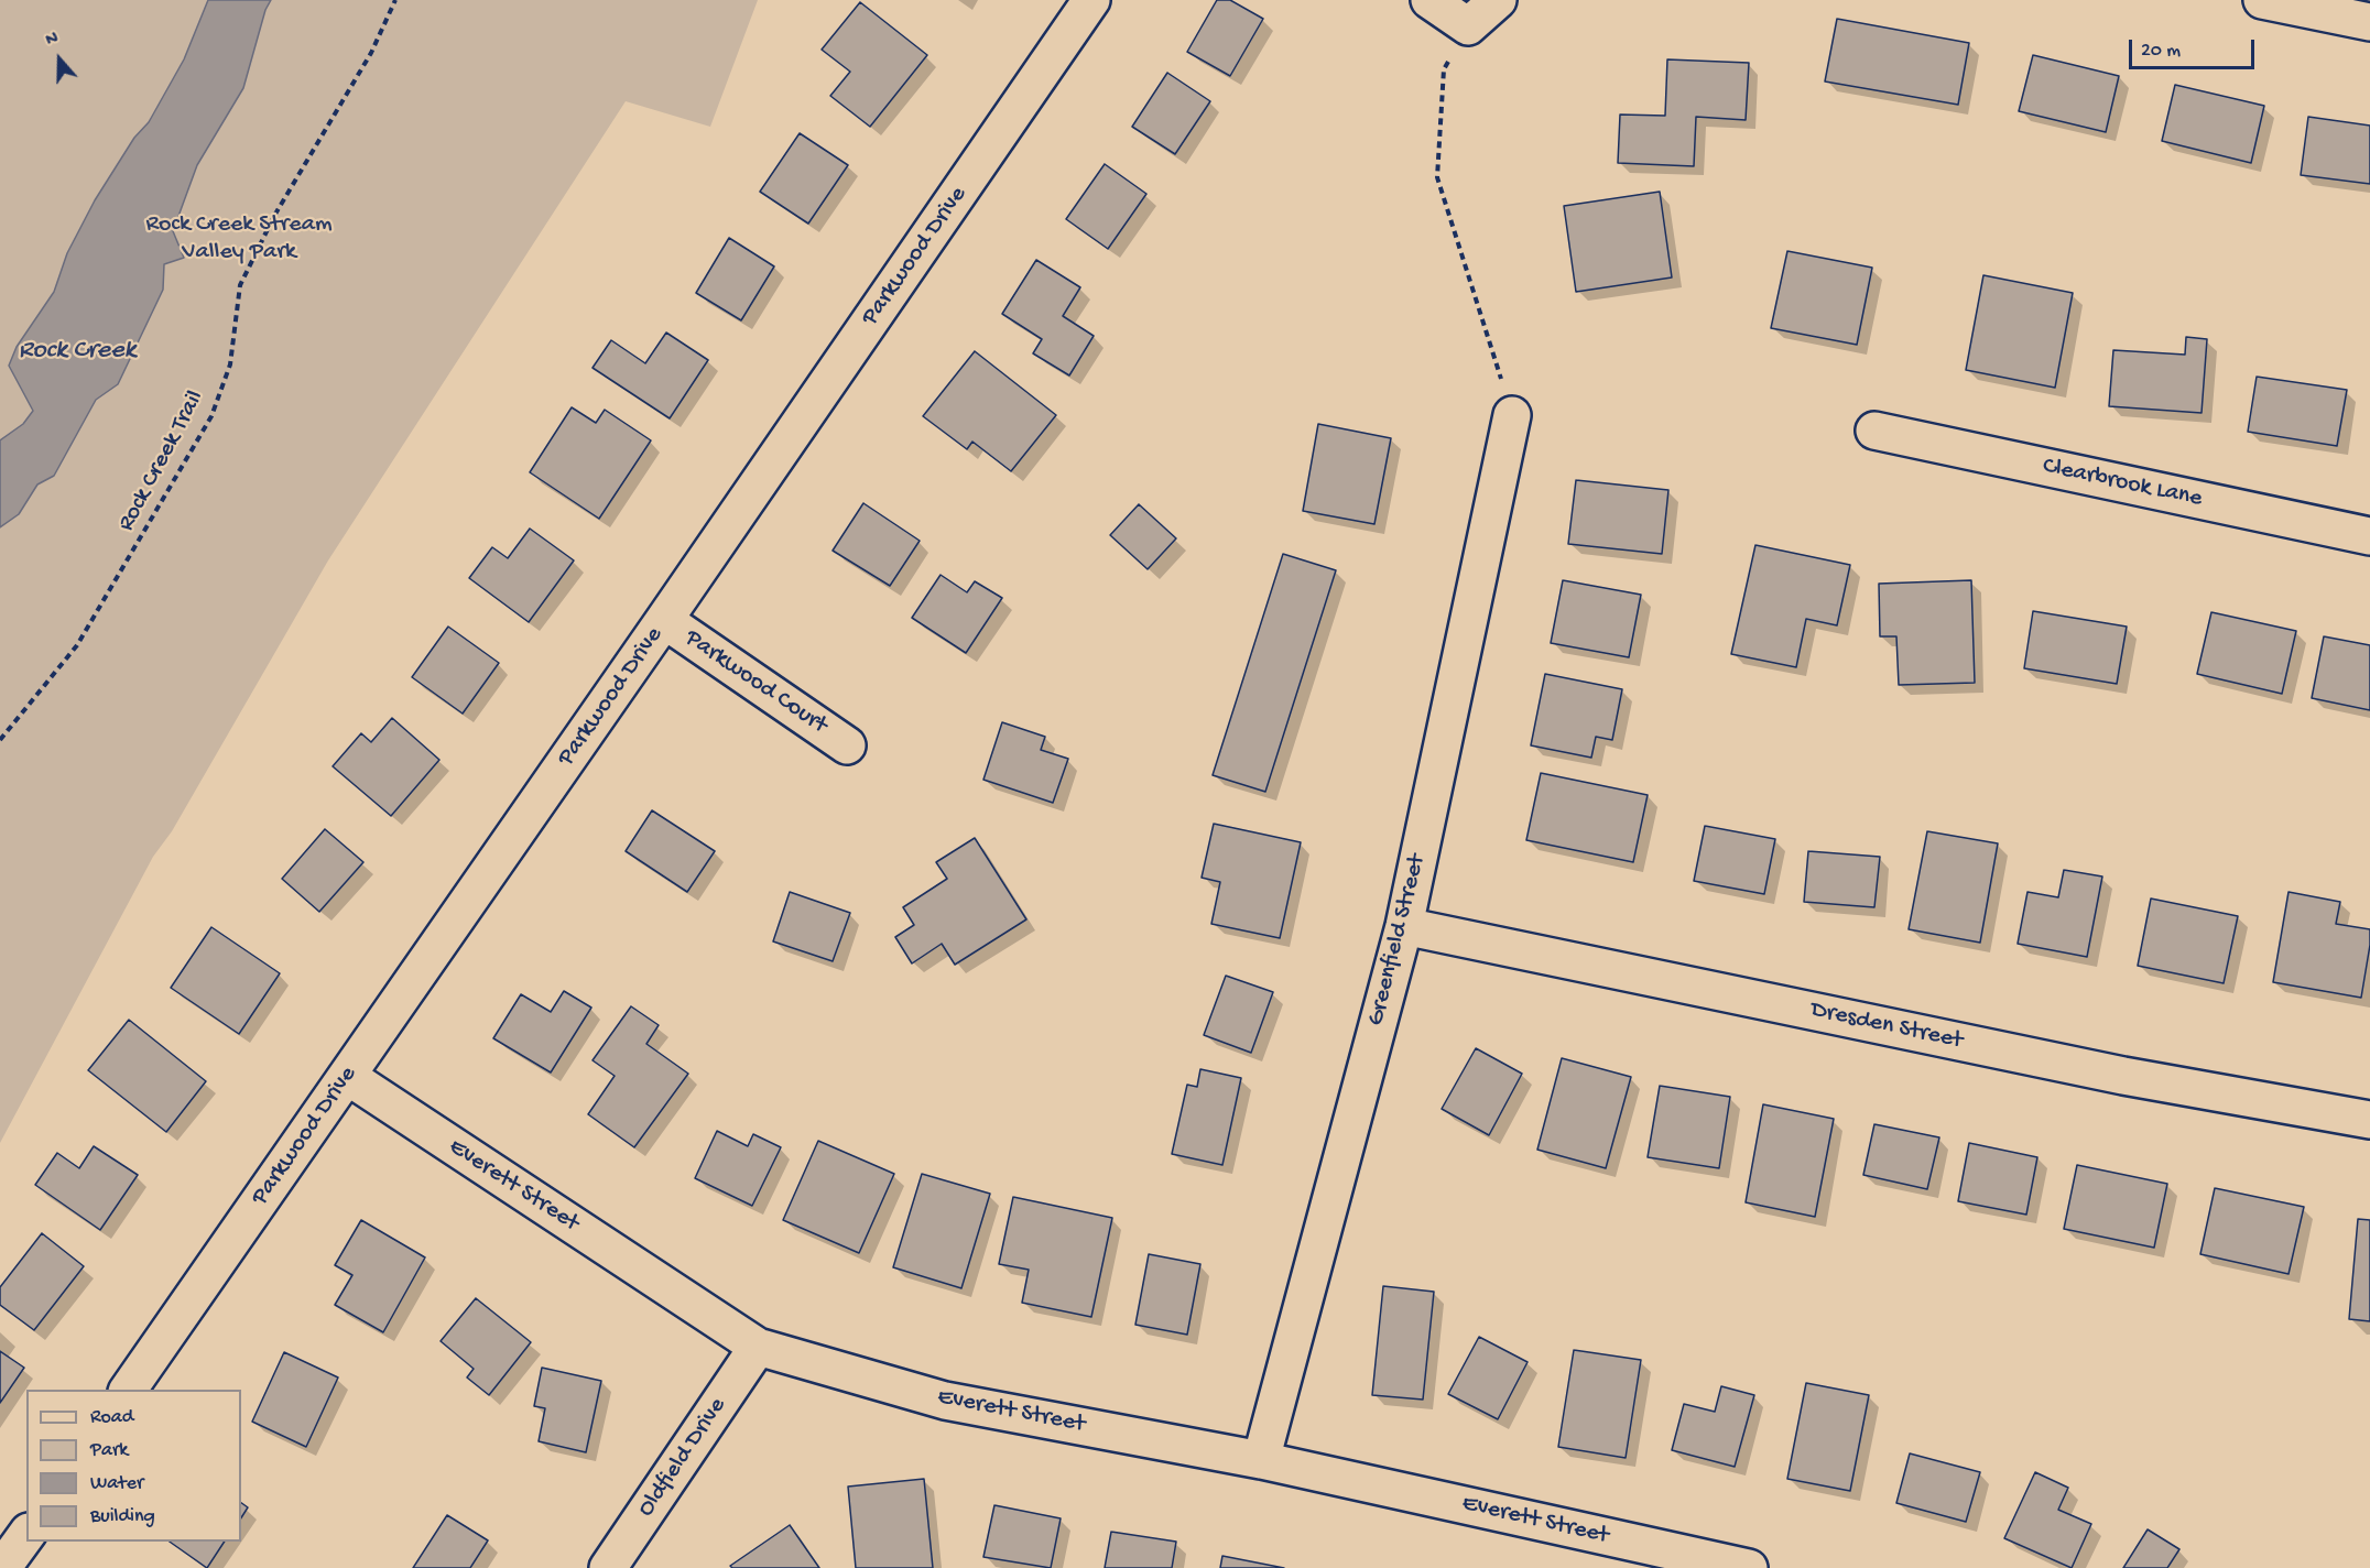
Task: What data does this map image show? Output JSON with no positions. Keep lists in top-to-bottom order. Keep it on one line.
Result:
{"streets":{"street":["Parkwood Drive","Clearbrook Lane","Parkwood Court","Greenfield Street","Dresden Street","Everett Street","Oldfield Drive"],"path":["Rock Creek Trail"]},"crossings":[["Parkwood Drive","Parkwood Court"],["Parkwood Drive","Everett Street"],["Greenfield Street","Dresden Street"],["Greenfield Street","Everett Street"],["Everett Street","Oldfield Drive"]],"water":["Rock Creek"],"parks":["Rock Creek Stream Valley Park"],"legend":["Road","Park","Water","Building"],"scale_bar":"20 m","north":"top"}
